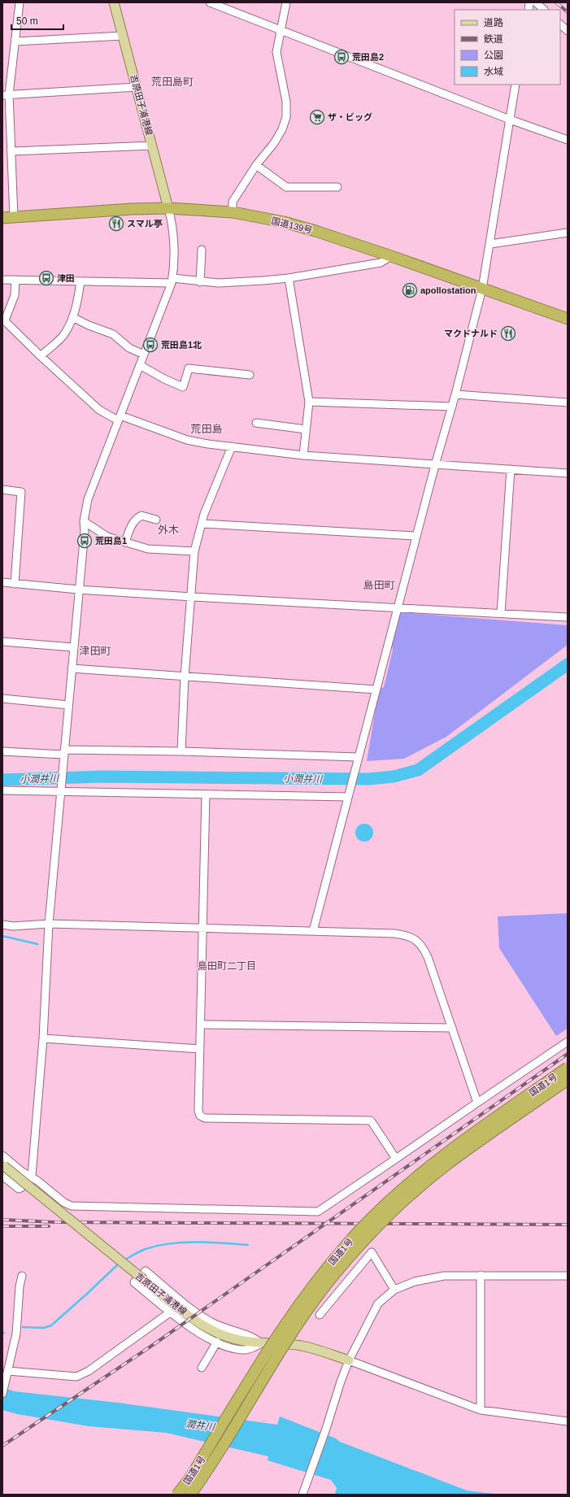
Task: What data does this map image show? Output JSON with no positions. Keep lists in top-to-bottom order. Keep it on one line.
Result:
{"streets":{"highway":["国道139号","国道1号"],"main road":["吉原田子浦港線"]},"crossings":[["吉原田子浦港線","国道139号"]],"districts":["荒田島町","荒田島","外木","島田町","津田町","島田町二丁目"],"water":["小潤井川","潤井川"],"places":{"bus stop":["荒田島2","津田","荒田島1北","荒田島1"],"supermarket":["ザ・ビッグ"],"restaurant":["スマル亭","マクドナルド"],"fuel station":["apollostation"]},"legend":["道路","鉄道","公園","水域"],"scale_bar":"50 m"}
